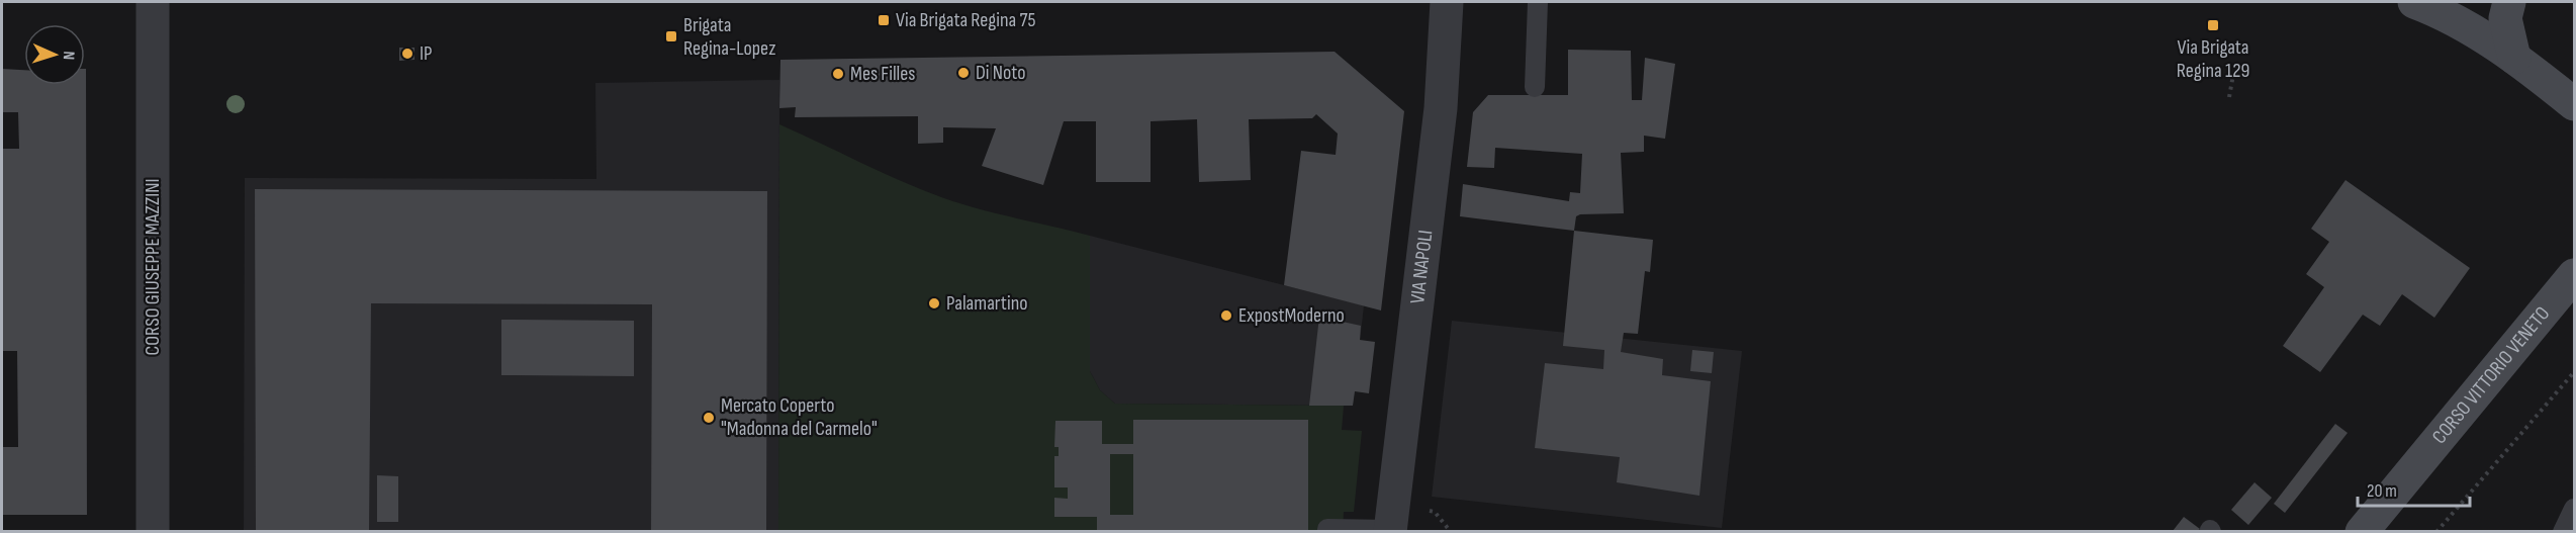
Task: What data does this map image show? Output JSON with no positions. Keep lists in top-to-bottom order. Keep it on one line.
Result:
{"streets":{"main road":["CORSO VITTORIO VENETO"],"street":["CORSO GIUSEPPE MAZZINI","VIA NAPOLI"]},"places":{"transit":["Via Brigata Regina 75","Via Brigata Regina 129","Brigata Regina-Lopez"],"other":["IP","Di Noto","Mes Filles","Palamartino","ExpostModerno","Mercato Coperto \"Madonna del Carmelo\""]},"scale_bar":"20 m","north":"right"}
